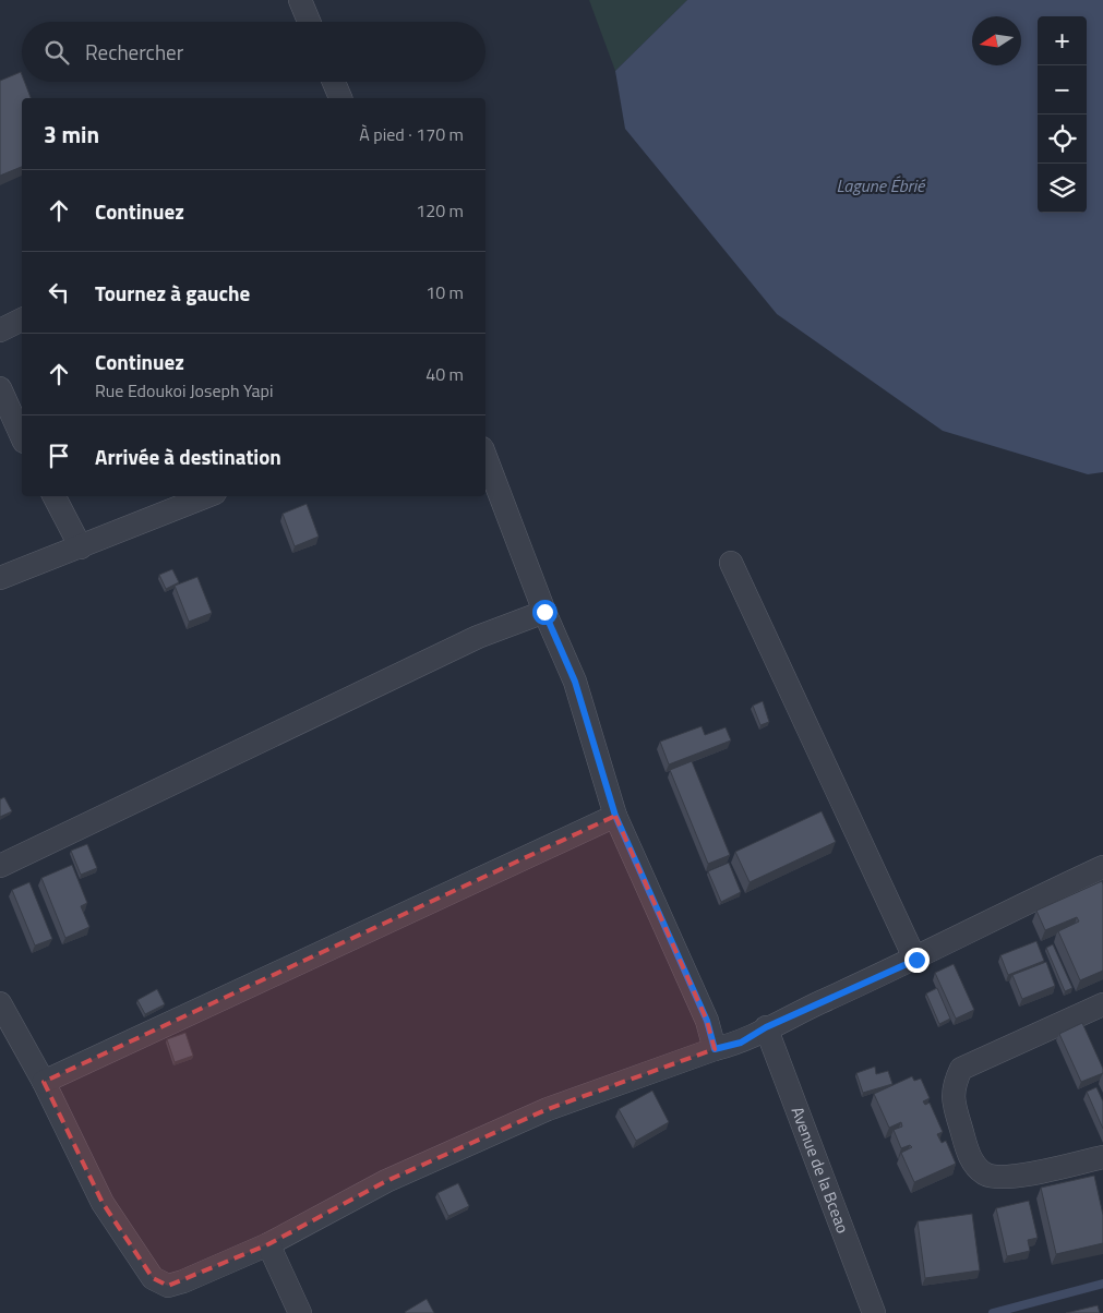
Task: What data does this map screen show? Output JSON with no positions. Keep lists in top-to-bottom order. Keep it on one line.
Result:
{"streets":{"street":["Avenue de la Bceao"]},"water":["Lagune Ébrié"],"north":"left","page":{"map_buttons":["+","−"],"search":"Rechercher","heading":["3 min","À pied · 170 m"],"list":[["Continuez","120 m"],["Tournez à gauche","10 m"],["Continuez","Rue Edoukoi Joseph Yapi","40 m"],"Arrivée à destination"]}}
